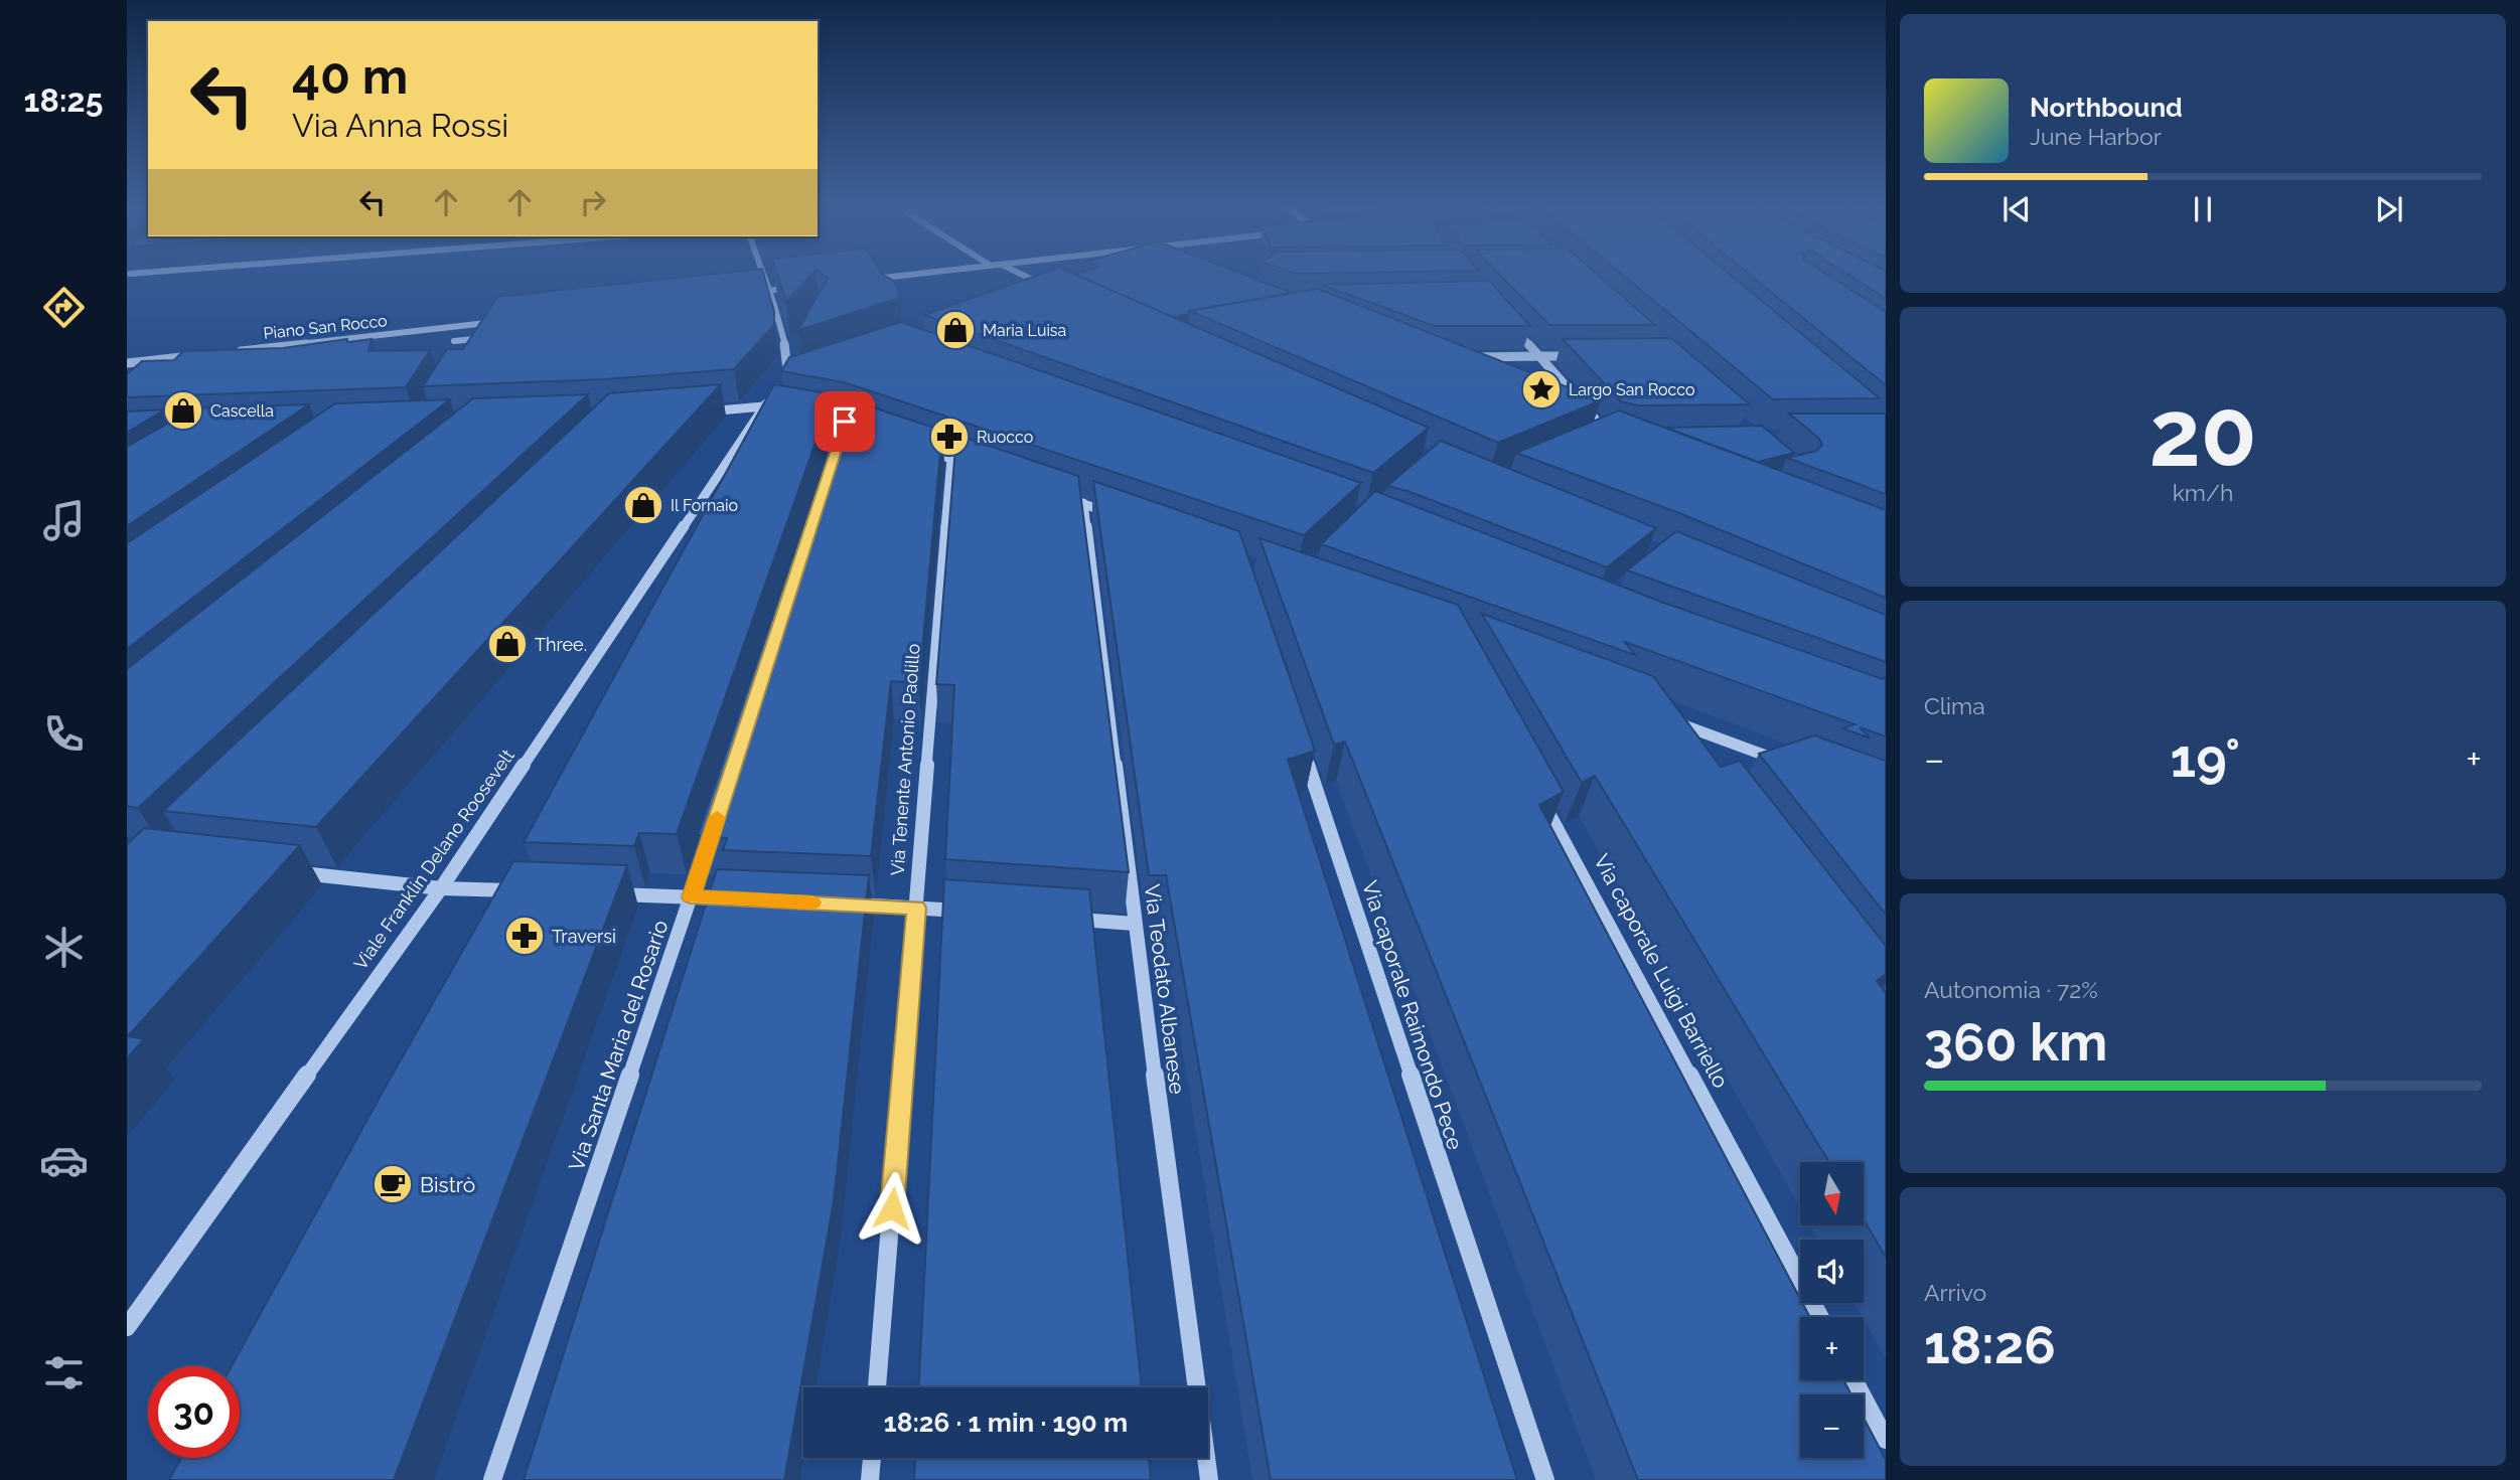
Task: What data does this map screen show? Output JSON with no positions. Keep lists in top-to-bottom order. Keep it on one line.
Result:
{"streets":{"street":["Piano San Rocco","Via Tenente Antonio Paolillo","Viale Franklin Delano Roosevelt","Via caporale Luigi Barriello","Via Teodato Albanese","Via caporale Raimondo Pece","Via Santa Maria del Rosario"]},"places":{"shop":["Maria Luisa","Cascella","Il Fornaio","Three."],"place":["Largo San Rocco"],"pharmacy":["Ruocco","Traversi"],"cafe":["Bistrò"]},"north":"bottom","page":{"tabs":"18:25","turn":["40 m","Via Anna Rossi"],"song":["Northbound","June Harbor"],"tile":[["20","km/h"],"Clima",["Autonomia · 72%","360 km"],["Arrivo","18:26"]],"heat":["−","19°","+"],"map_buttons":["+","−"],"limit":"30","trip":"18:26 · 1 min · 190 m"}}
